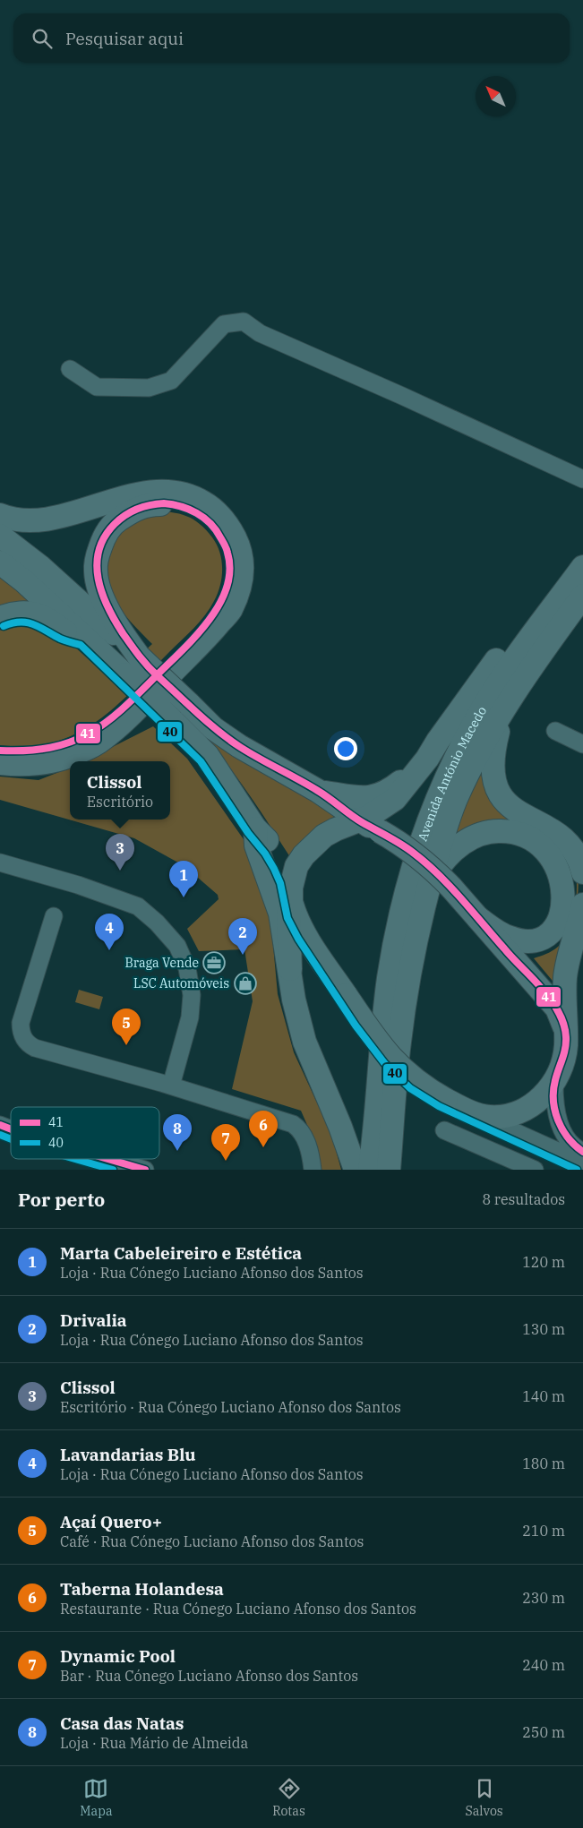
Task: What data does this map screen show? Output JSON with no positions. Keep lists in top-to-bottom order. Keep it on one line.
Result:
{"streets":{"highway":["Avenida António Macedo"]},"places":{"office":["Braga Vende"],"shop":["LSC Automóveis"]},"lines":["transit line 41","transit line 40"],"legend":["41","40"],"north":"top left","page":{"search":"Pesquisar aqui","popup":["Clissol","Escritório"],"pins":["3","1","4","2","5","6","8","7"],"heading":["Por perto","8 resultados"],"list":[{"mark":"1","name":"Marta Cabeleireiro e Estética","note":"Loja · Rua Cónego Luciano Afonso dos Santos","value":"120 m"},{"mark":"2","name":"Drivalia","note":"Loja · Rua Cónego Luciano Afonso dos Santos","value":"130 m"},{"mark":"3","name":"Clissol","note":"Escritório · Rua Cónego Luciano Afonso dos Santos","value":"140 m"},{"mark":"4","name":"Lavandarias Blu","note":"Loja · Rua Cónego Luciano Afonso dos Santos","value":"180 m"},{"mark":"5","name":"Açaí Quero+","note":"Café · Rua Cónego Luciano Afonso dos Santos","value":"210 m"},{"mark":"6","name":"Taberna Holandesa","note":"Restaurante · Rua Cónego Luciano Afonso dos Santos","value":"230 m"},{"mark":"7","name":"Dynamic Pool","note":"Bar · Rua Cónego Luciano Afonso dos Santos","value":"240 m"},{"mark":"8","name":"Casa das Natas","note":"Loja · Rua Mário de Almeida","value":"250 m"}],"nav":["Mapa","Rotas","Salvos"]}}
